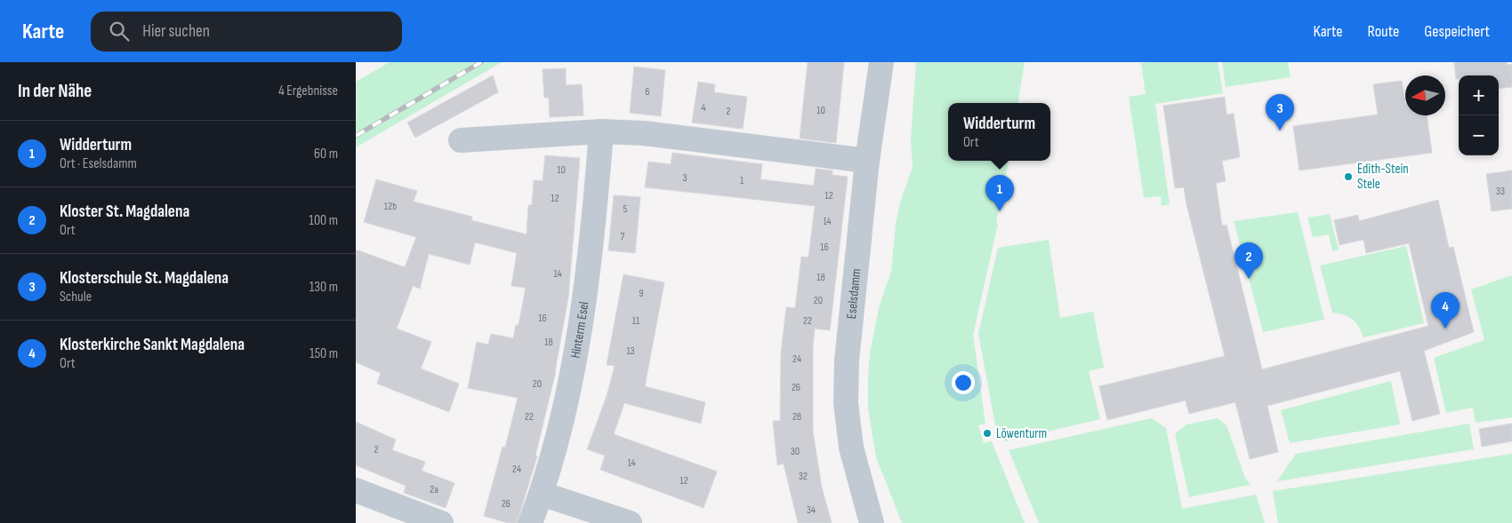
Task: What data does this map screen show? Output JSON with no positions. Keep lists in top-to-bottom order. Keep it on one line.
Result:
{"streets":{"street":["Eselsdamm","Hinterm Esel"]},"places":["Edith-Stein Stele","Löwenturm"],"house_numbers":["6","4","10","2","10","3","1","33","12","12","12b","5","14","7","16","14","18","9","20","16","11","22","18","13","24","20","26","22","28","2","30","14","24","32","12","2a","26","34"],"north":"left","page":{"header":"Karte","search":"Hier suchen","nav":["Karte","Route","Gespeichert"],"heading":["In der Nähe","4 Ergebnisse"],"map_buttons":["+","−"],"pins":["3","1","2","4"],"popup":["Widderturm","Ort"],"list":[{"mark":"1","name":"Widderturm","note":"Ort · Eselsdamm","value":"60 m"},{"mark":"2","name":"Kloster St. Magdalena","note":"Ort","value":"100 m"},{"mark":"3","name":"Klosterschule St. Magdalena","note":"Schule","value":"130 m"},{"mark":"4","name":"Klosterkirche Sankt Magdalena","note":"Ort","value":"150 m"}]}}
